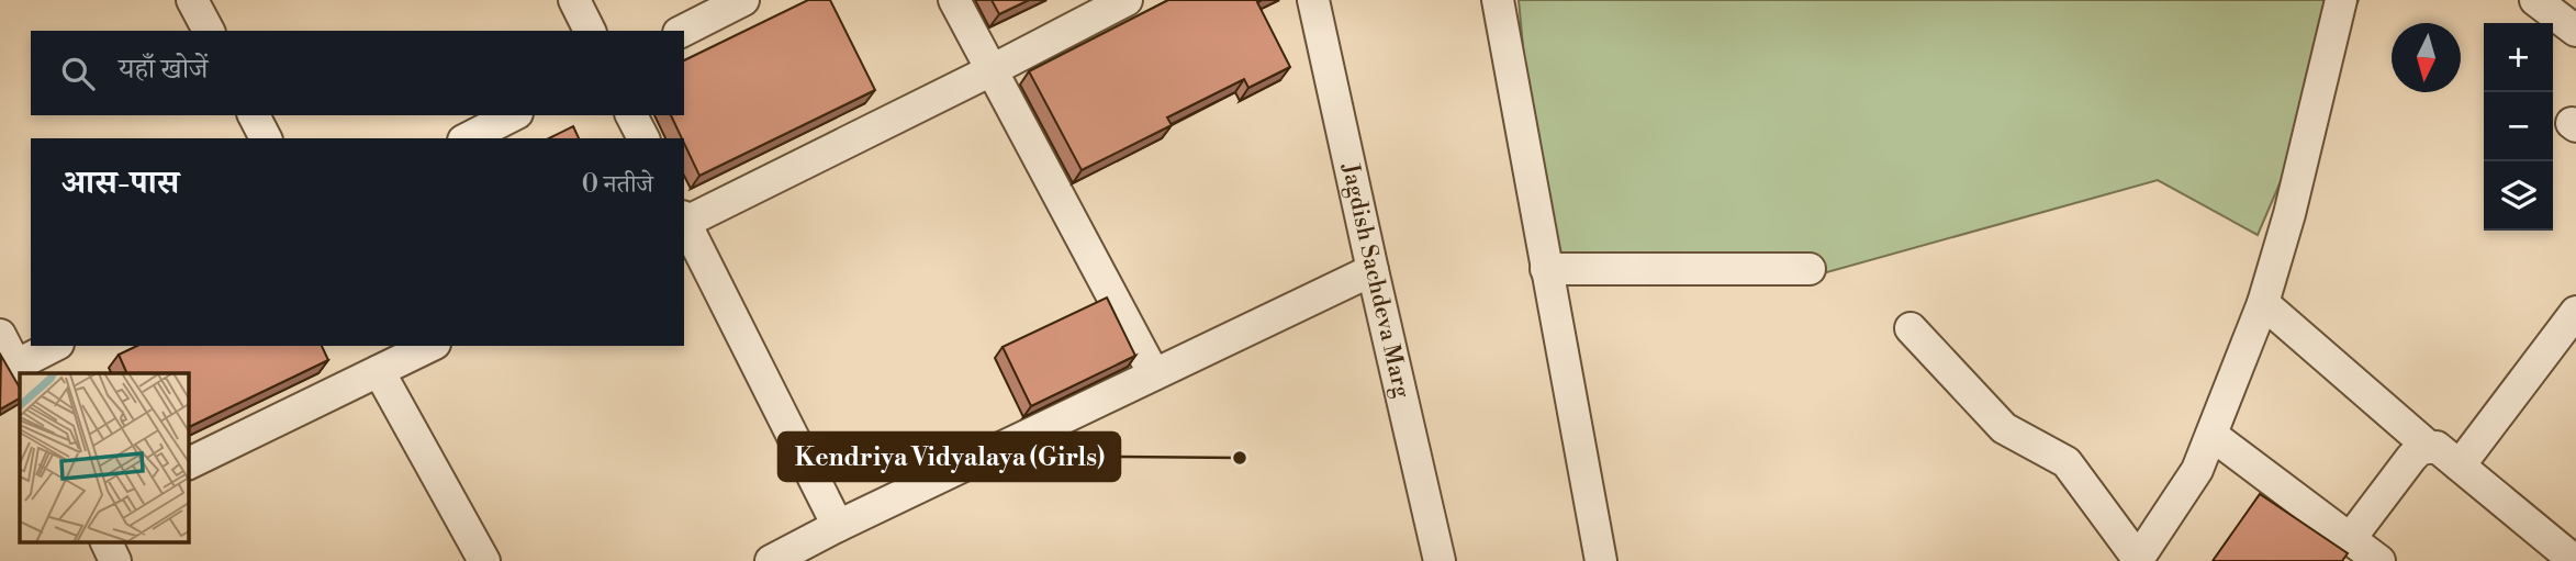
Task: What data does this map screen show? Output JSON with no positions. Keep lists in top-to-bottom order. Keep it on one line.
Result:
{"streets":{"street":["Jagdish Sachdeva Marg"]},"places":["Kendriya Vidyalaya (Girls)"],"north":"bottom","page":{"map_buttons":["+","−"],"search":"यहाँ खोजें","heading":["आस-पास","0 नतीजे"]}}
